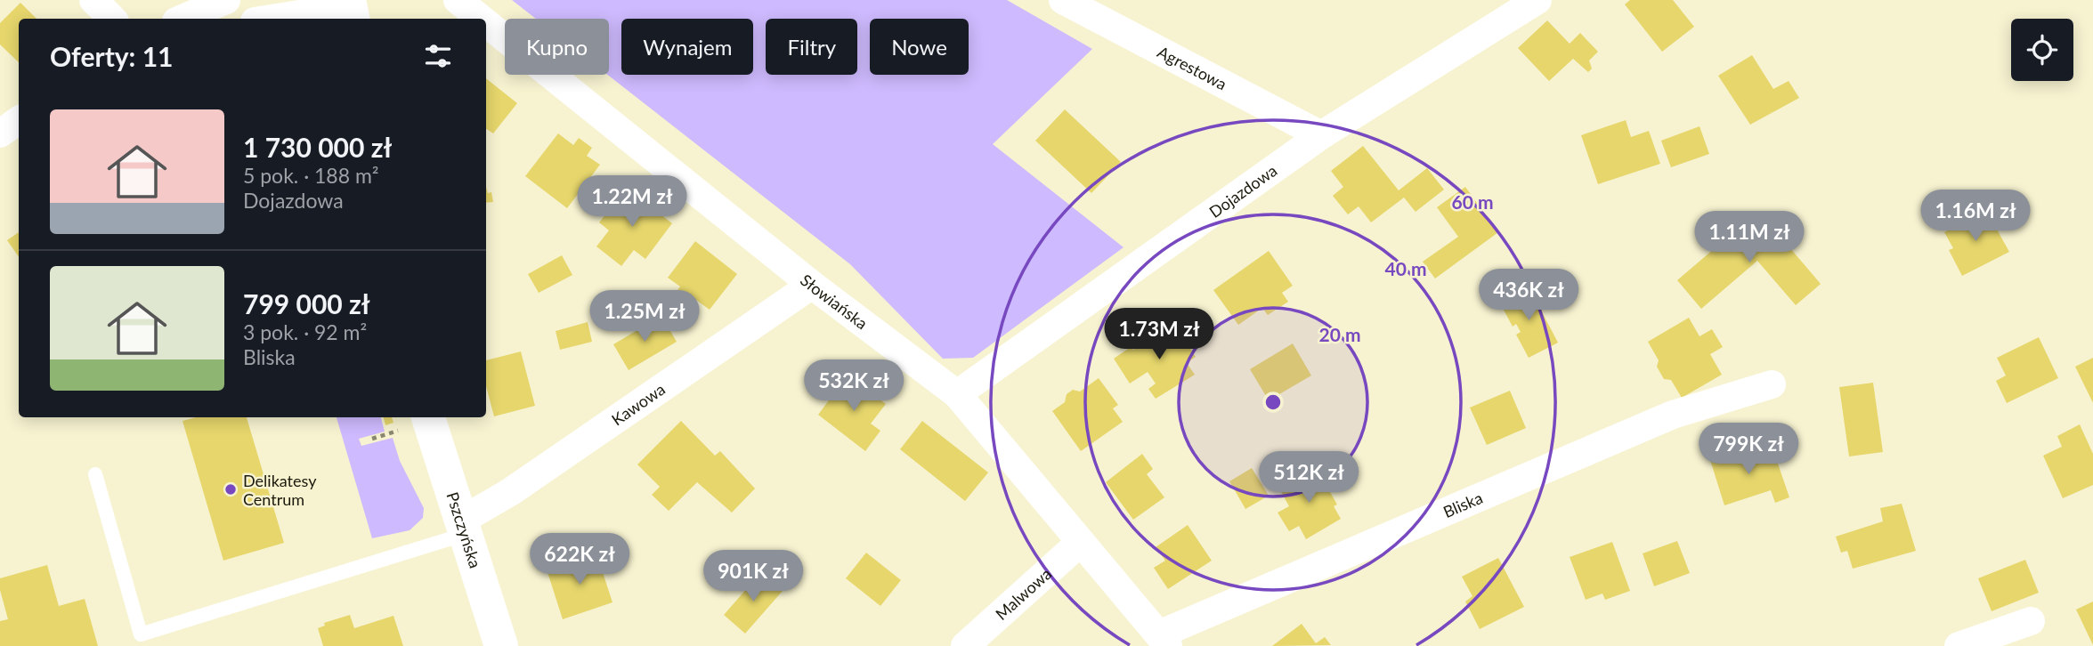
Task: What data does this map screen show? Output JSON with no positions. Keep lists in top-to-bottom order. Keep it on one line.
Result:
{"streets":{"main road":["Pszczyńska"],"street":["Agrestowa","Dojazdowa","Słowiańska","Kawowa","Bliska","Malwowa"]},"crossings":[["Agrestowa","Dojazdowa"],["Dojazdowa","Słowiańska"],["Słowiańska","Kawowa"],["Słowiańska","Bliska"],["Słowiańska","Malwowa"],["Kawowa","Pszczyńska"]],"places":["Delikatesy Centrum"],"page":{"chip":["Kupno","Wynajem","Filtry","Nowe"],"heading":"Oferty: 11","list":[{"name":"1 730 000 zł","note":"5 pok. · 188 m² · Dojazdowa"},{"name":"799 000 zł","note":"3 pok. · 92 m² · Bliska"}],"price":["1.22M zł","1.16M zł","1.11M zł","436K zł","1.25M zł","1.73M zł","532K zł","799K zł","512K zł","622K zł","901K zł"]},"rings":["60 m","40 m","20 m"]}
